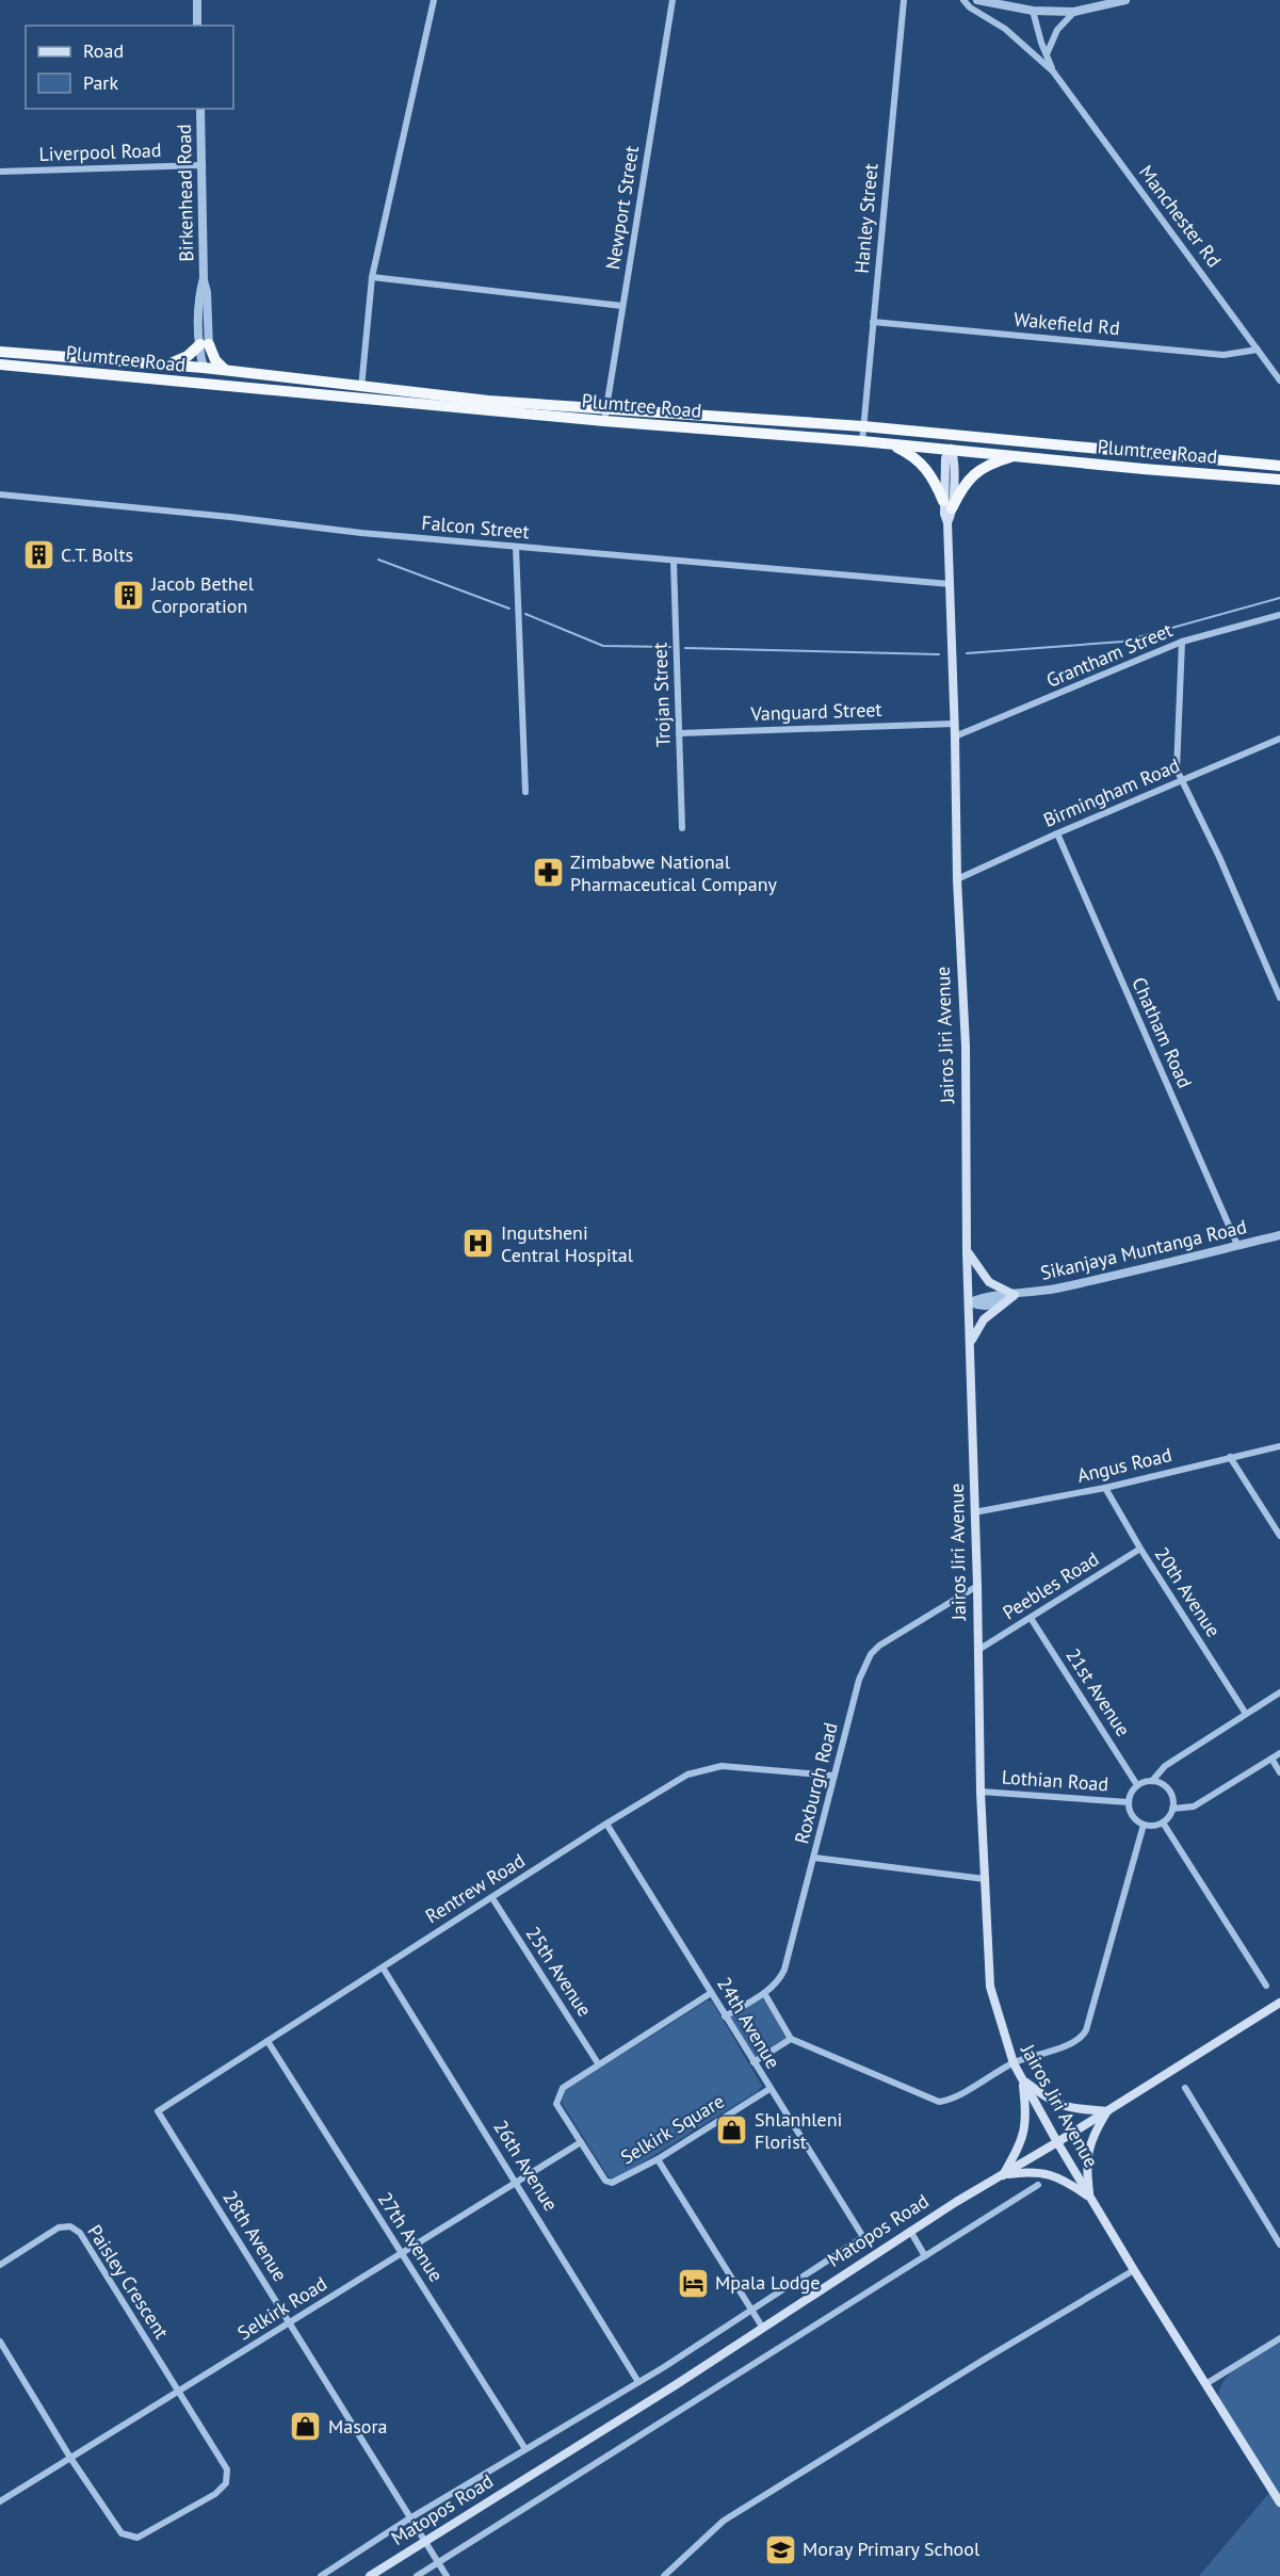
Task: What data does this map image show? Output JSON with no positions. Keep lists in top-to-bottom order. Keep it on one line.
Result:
{"streets":{"highway":["Plumtree Road"],"main road":["Jairos Jiri Avenue","Matopos Road"],"street":["Liverpool Road","Birkenhead Road","Newport Street","Manchester Rd","Hanley Street","Wakefield Rd","Falcon Street","Grantham Street","Trojan Street","Vanguard Street","Birmingham Road","Chatham Road","Sikanjaya Muntanga Road","Angus Road","Peebles Road","20th Avenue","21st Avenue","Lothian Road","Roxburgh Road","Rentrew Road","25th Avenue","24th Avenue","Selkirk Square","26th Avenue","28th Avenue","27th Avenue","Paisley Crescent","Selkirk Road"]},"crossings":[["Liverpool Road","Birkenhead Road"],["Birkenhead Road","Plumtree Road"],["Newport Street","Plumtree Road"],["Manchester Rd","Wakefield Rd"],["Hanley Street","Wakefield Rd"],["Hanley Street","Plumtree Road"],["Falcon Street","Trojan Street"],["Falcon Street","Jairos Jiri Avenue"],["Grantham Street","Jairos Jiri Avenue"],["Trojan Street","Vanguard Street"],["Vanguard Street","Jairos Jiri Avenue"],["Birmingham Road","Chatham Road"],["Birmingham Road","Jairos Jiri Avenue"],["Chatham Road","Sikanjaya Muntanga Road"],["Jairos Jiri Avenue","Sikanjaya Muntanga Road"],["Jairos Jiri Avenue","Angus Road"],["Jairos Jiri Avenue","Peebles Road"],["Jairos Jiri Avenue","Lothian Road"],["Jairos Jiri Avenue","Roxburgh Road"],["Jairos Jiri Avenue","Matopos Road"],["Angus Road","20th Avenue"],["Peebles Road","20th Avenue"],["Peebles Road","21st Avenue"],["21st Avenue","Lothian Road"],["Roxburgh Road","Rentrew Road"],["Roxburgh Road","24th Avenue"],["Rentrew Road","25th Avenue"],["Rentrew Road","24th Avenue"],["Rentrew Road","26th Avenue"],["Rentrew Road","28th Avenue"],["Rentrew Road","27th Avenue"],["25th Avenue","Selkirk Square"],["24th Avenue","Selkirk Square"],["Selkirk Square","Selkirk Road"],["26th Avenue","Selkirk Road"],["Matopos Road","28th Avenue"],["28th Avenue","Selkirk Road"],["27th Avenue","Selkirk Road"],["Paisley Crescent","Selkirk Road"]],"places":{"building":["C.T. Bolts","Jacob Bethel Corporation"],"pharmacy":["Zimbabwe National Pharmaceutical Company"],"hospital":["Ingutsheni Central Hospital"],"shop":["Shlanhleni Florist","Masora"],"hotel":["Mpala Lodge"],"school or university":["Moray Primary School"]},"legend":["Road","Park"]}
